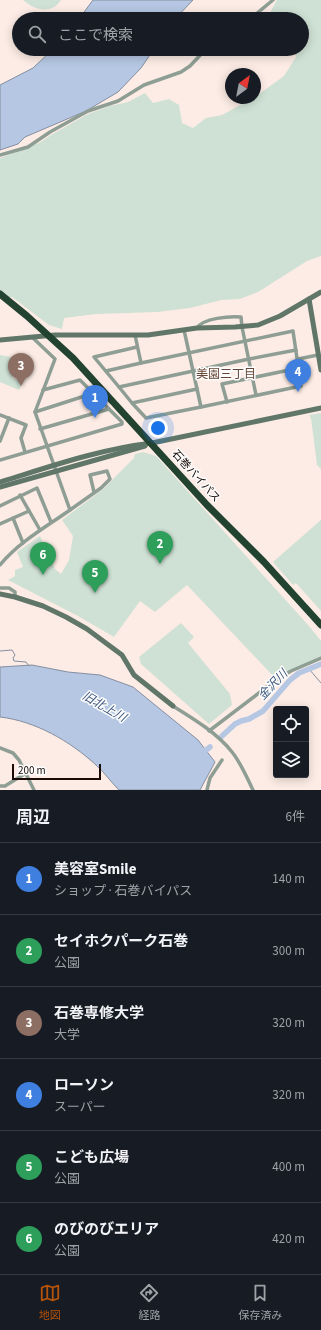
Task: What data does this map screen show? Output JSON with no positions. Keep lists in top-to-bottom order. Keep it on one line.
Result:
{"streets":{"highway":["石巻バイパス"]},"districts":["美園三丁目"],"water":["金沢川","旧北上川"],"scale_bar":"200 m","north":"top right","page":{"search":"ここで検索","pins":["3","4","1","2","6","5"],"scale":"200 m","heading":["周辺","6件"],"list":[{"mark":"1","name":"美容室Smile","note":"ショップ · 石巻バイパス","value":"140 m"},{"mark":"2","name":"セイホクパーク石巻","note":"公園","value":"300 m"},{"mark":"3","name":"石巻専修大学","note":"大学","value":"320 m"},{"mark":"4","name":"ローソン","note":"スーパー","value":"320 m"},{"mark":"5","name":"こども広場","note":"公園","value":"400 m"},{"mark":"6","name":"のびのびエリア","note":"公園","value":"420 m"}],"nav":["地図","経路","保存済み"]}}
